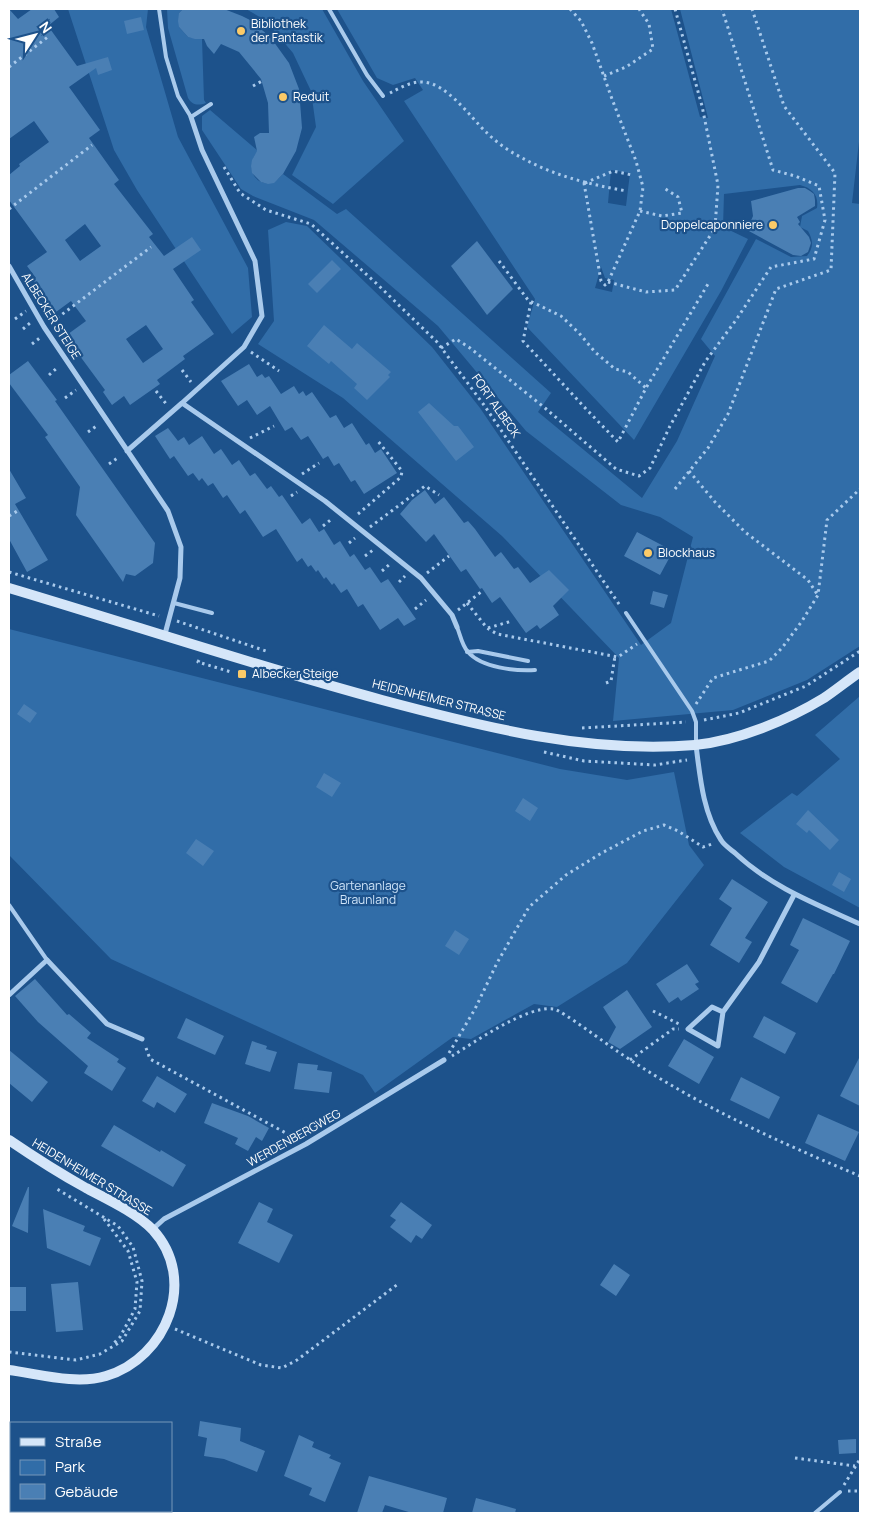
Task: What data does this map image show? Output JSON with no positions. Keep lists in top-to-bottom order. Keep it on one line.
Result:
{"streets":{"main road":["HEIDENHEIMER STRASSE"],"street":["ALBECKER STEIGE","WERDENBERGWEG"],"path":["FORT ALBECK"]},"crossings":[["ALBECKER STEIGE","HEIDENHEIMER STRASSE"],["HEIDENHEIMER STRASSE","WERDENBERGWEG"]],"parks":["Gartenanlage Braunland"],"places":{"other":["Bibliothek der Fantastik","Reduit","Doppelcaponniere","Blockhaus"],"transit":["Albecker Steige"]},"legend":["Straße","Park","Gebäude"],"north":"top right"}
